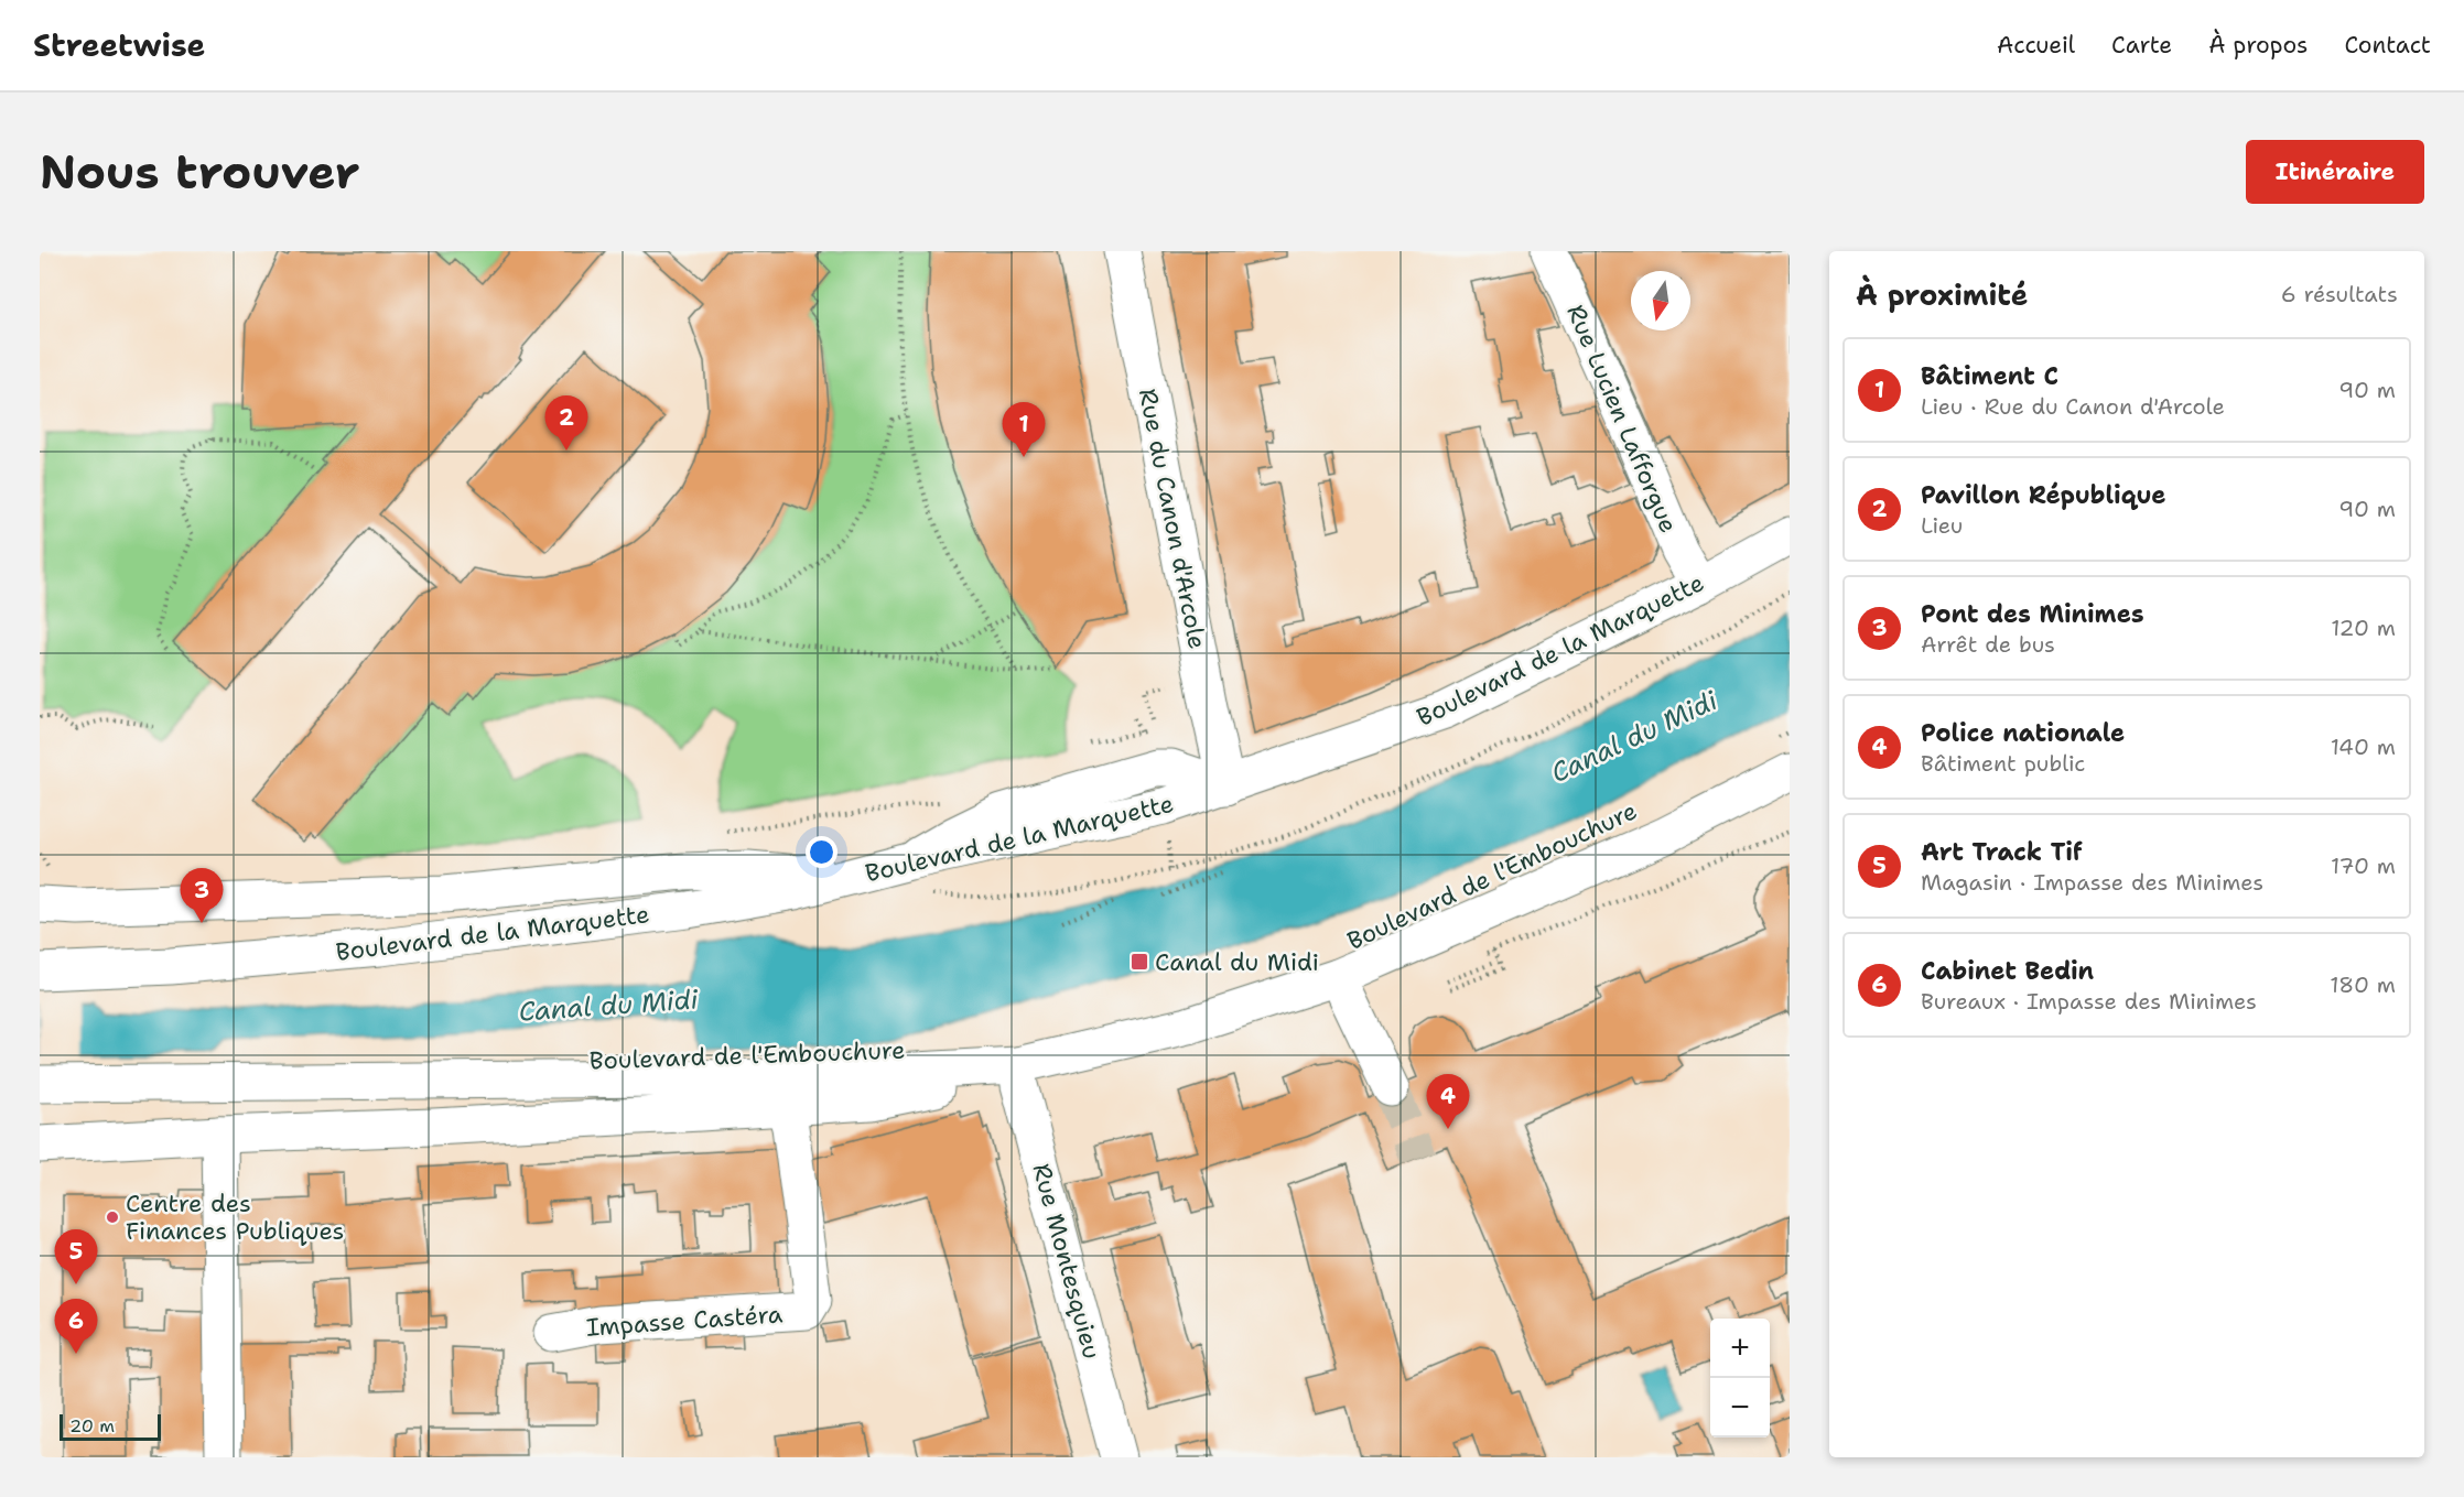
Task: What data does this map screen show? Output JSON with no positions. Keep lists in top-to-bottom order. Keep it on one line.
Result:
{"streets":{"main road":["Rue Lucien Lafforgue","Rue du Canon d'Arcole","Boulevard de la Marquette","Boulevard de l'Embouchure","Rue Montesquieu","Impasse Castéra"]},"crossings":[["Rue Lucien Lafforgue","Boulevard de la Marquette"],["Rue du Canon d'Arcole","Boulevard de la Marquette"],["Boulevard de l'Embouchure","Rue Montesquieu"]],"water":["Canal du Midi"],"places":{"transit":["Canal du Midi"],"other":["Centre des Finances Publiques"]},"scale_bar":"20 m","north":"bottom","page":{"header":"Streetwise","nav":["Accueil","Carte","À propos","Contact"],"buttons":"Itinéraire","title":"Nous trouver","heading":["À proximité","6 résultats"],"list":[{"mark":"1","name":"Bâtiment C","note":"Lieu · Rue du Canon d'Arcole","value":"90 m"},{"mark":"2","name":"Pavillon République","note":"Lieu","value":"90 m"},{"mark":"3","name":"Pont des Minimes","note":"Arrêt de bus","value":"120 m"},{"mark":"4","name":"Police nationale","note":"Bâtiment public","value":"140 m"},{"mark":"5","name":"Art Track Tif","note":"Magasin · Impasse des Minimes","value":"170 m"},{"mark":"6","name":"Cabinet Bedin","note":"Bureaux · Impasse des Minimes","value":"180 m"}],"pins":["2","1","3","4","5","6"],"map_buttons":["+","−"],"scale":"20 m"}}
